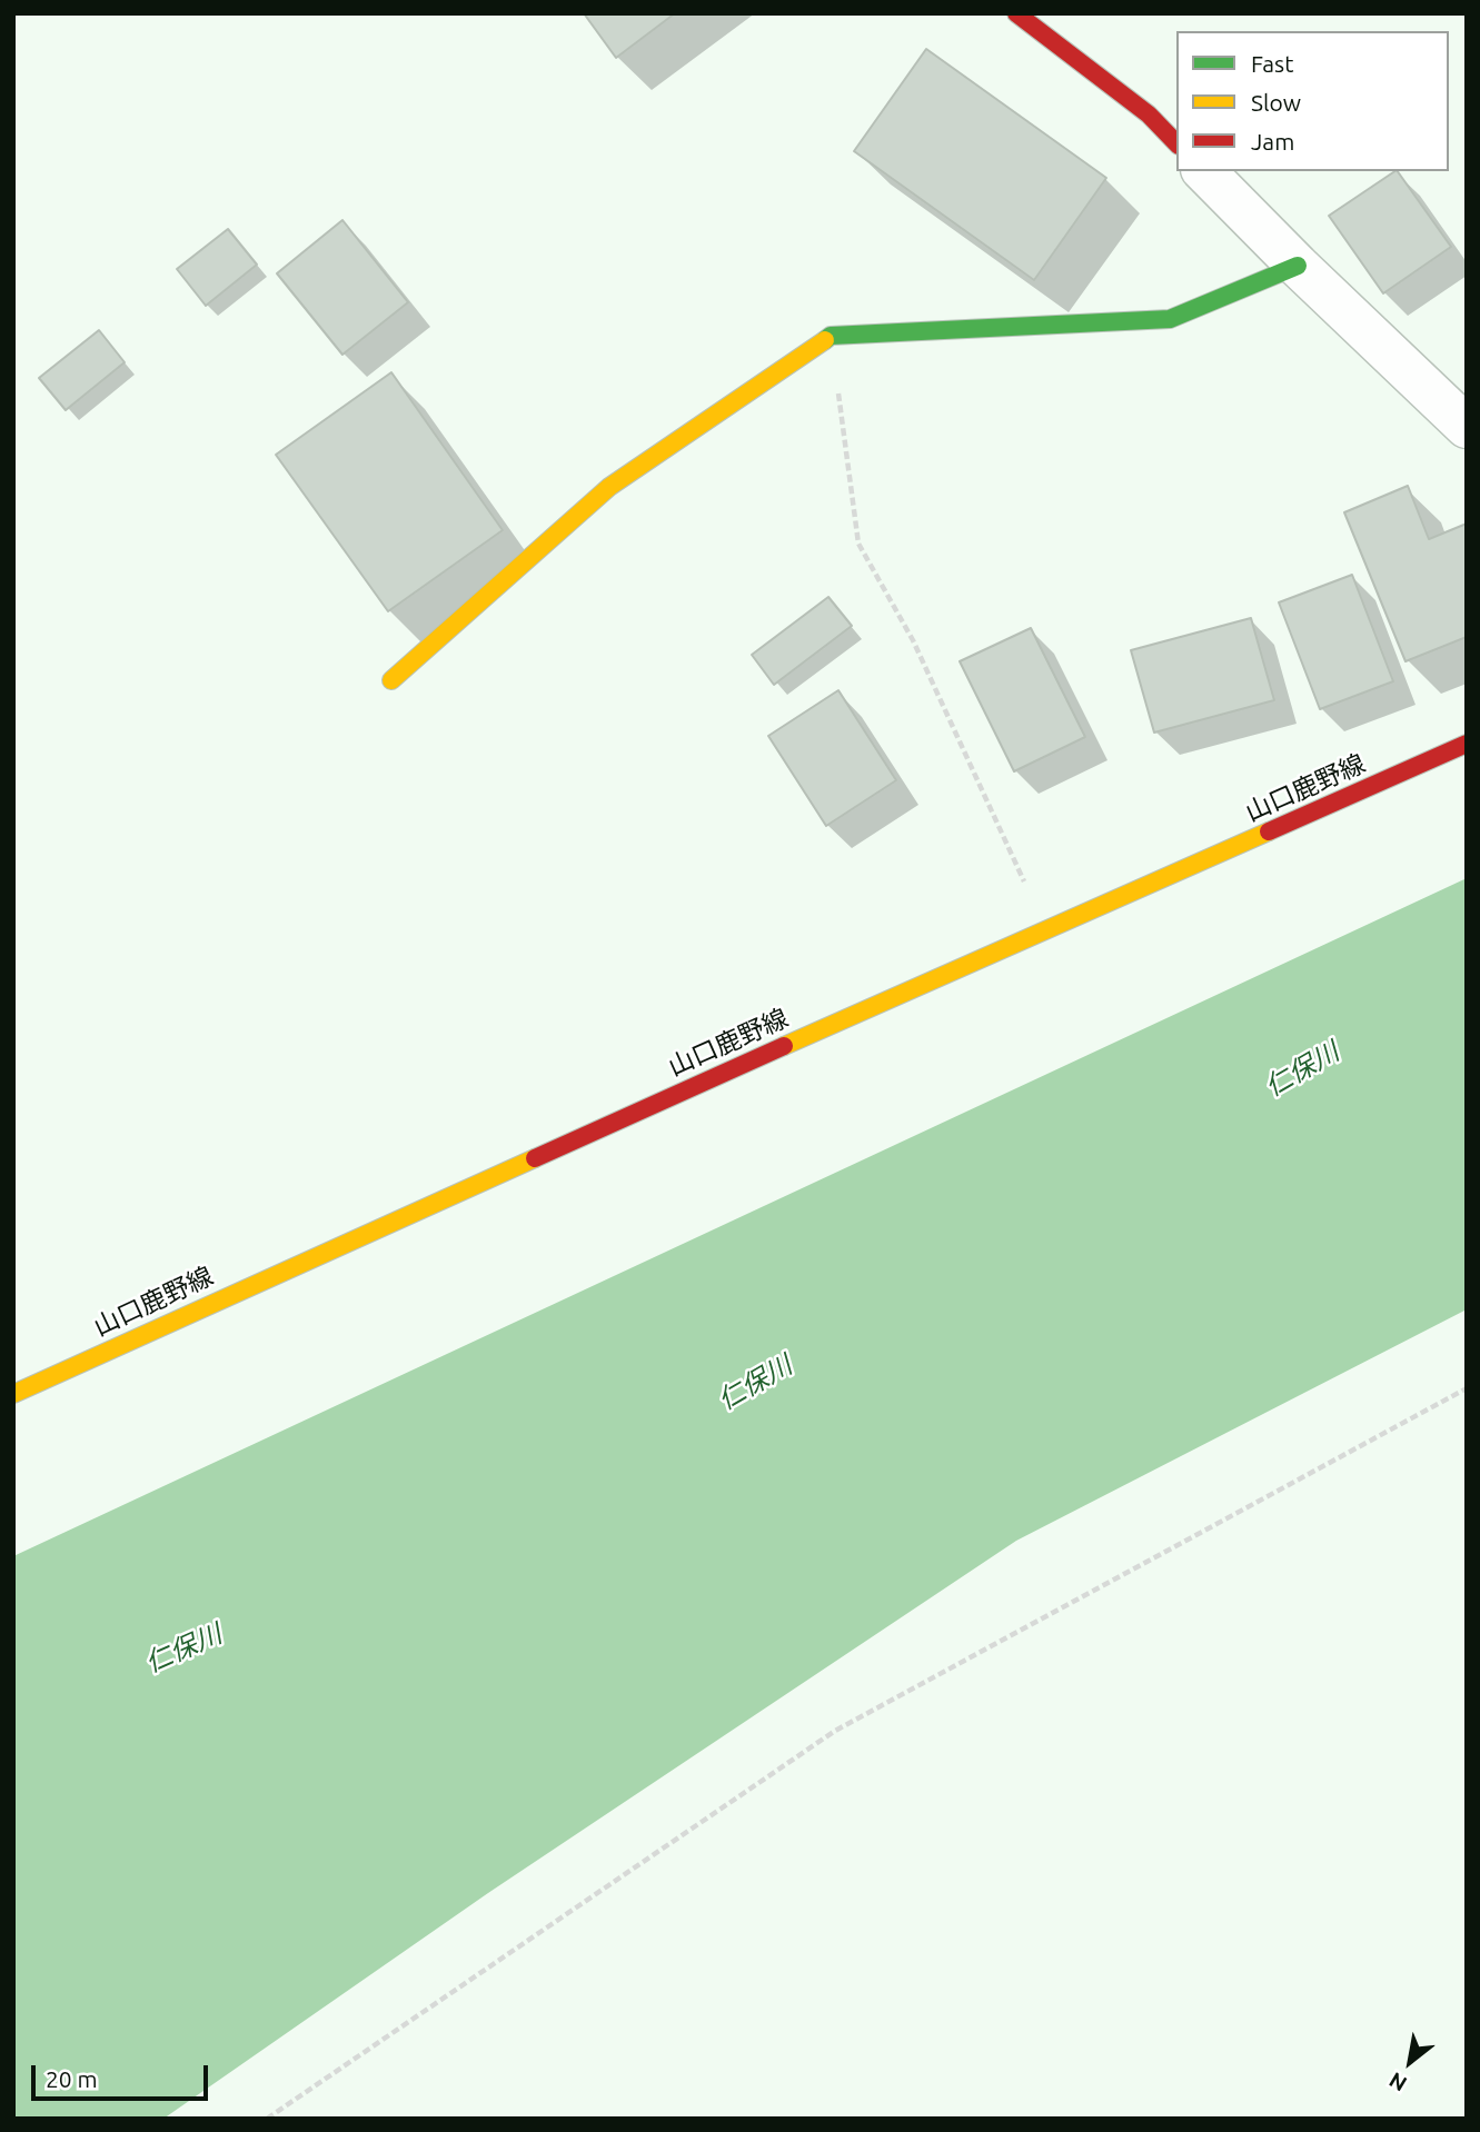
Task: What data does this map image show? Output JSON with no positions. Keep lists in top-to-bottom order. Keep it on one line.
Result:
{"streets":{"main road":["山口鹿野線"]},"water":["仁保川"],"legend":["Fast","Slow","Jam"],"scale_bar":"20 m","north":"bottom left"}
